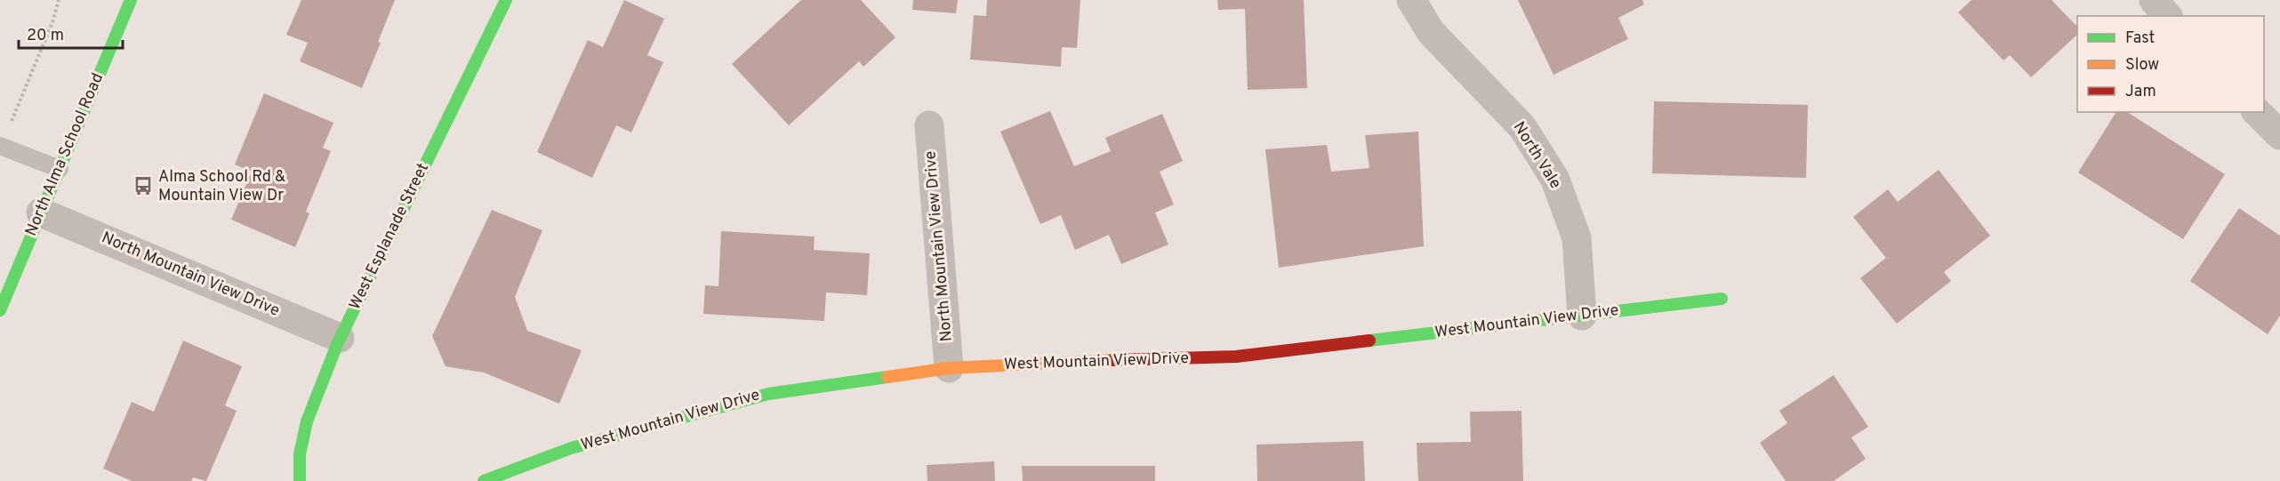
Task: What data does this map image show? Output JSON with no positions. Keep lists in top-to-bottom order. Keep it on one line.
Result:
{"streets":{"street":["North Alma School Road","North Vale","West Esplanade Street","North Mountain View Drive","West Mountain View Drive"]},"crossings":[["North Alma School Road","North Mountain View Drive"],["North Vale","West Mountain View Drive"],["West Esplanade Street","North Mountain View Drive"],["North Mountain View Drive","West Mountain View Drive"]],"places":{"bus stop":["Alma School Rd & Mountain View Dr"]},"legend":["Fast","Slow","Jam"],"scale_bar":"20 m"}
